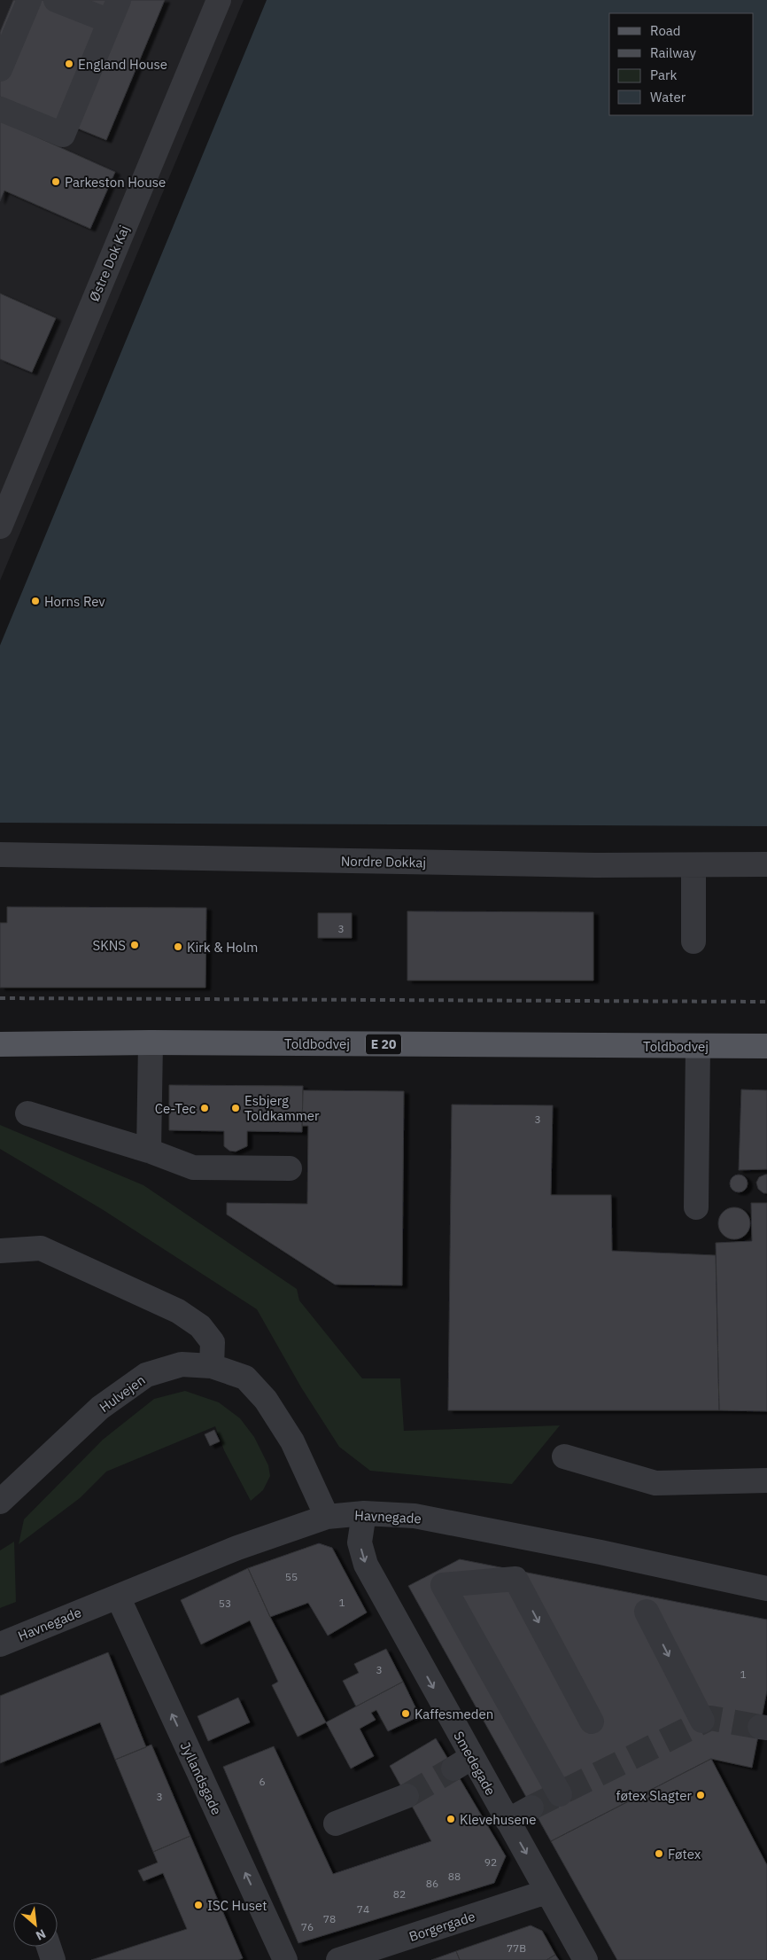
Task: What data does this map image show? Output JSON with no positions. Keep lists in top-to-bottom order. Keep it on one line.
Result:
{"streets":{"main road":["Toldbodvej","E 20"],"street":["Østre Dok Kaj","Nordre Dokkaj","Hulvejen","Havnegade","Smedegade","Jyllandsgade","Borgergade"]},"crossings":[["Hulvejen","Havnegade"],["Havnegade","Smedegade"],["Havnegade","Jyllandsgade"],["Smedegade","Borgergade"]],"one_way":["Smedegade","Jyllandsgade"],"places":["England House","Parkeston House","Horns Rev","SKNS","Kirk & Holm","Ce-Tec","Esbjerg Toldkammer","Kaffesmeden","føtex Slagter","Klevehusene","Føtex","ISC Huset"],"house_numbers":["3","3","55","1","53","3","1","6","3","92","88","86","82","74","78","76","77B"],"legend":["Road","Railway","Park","Water"],"north":"bottom right"}
